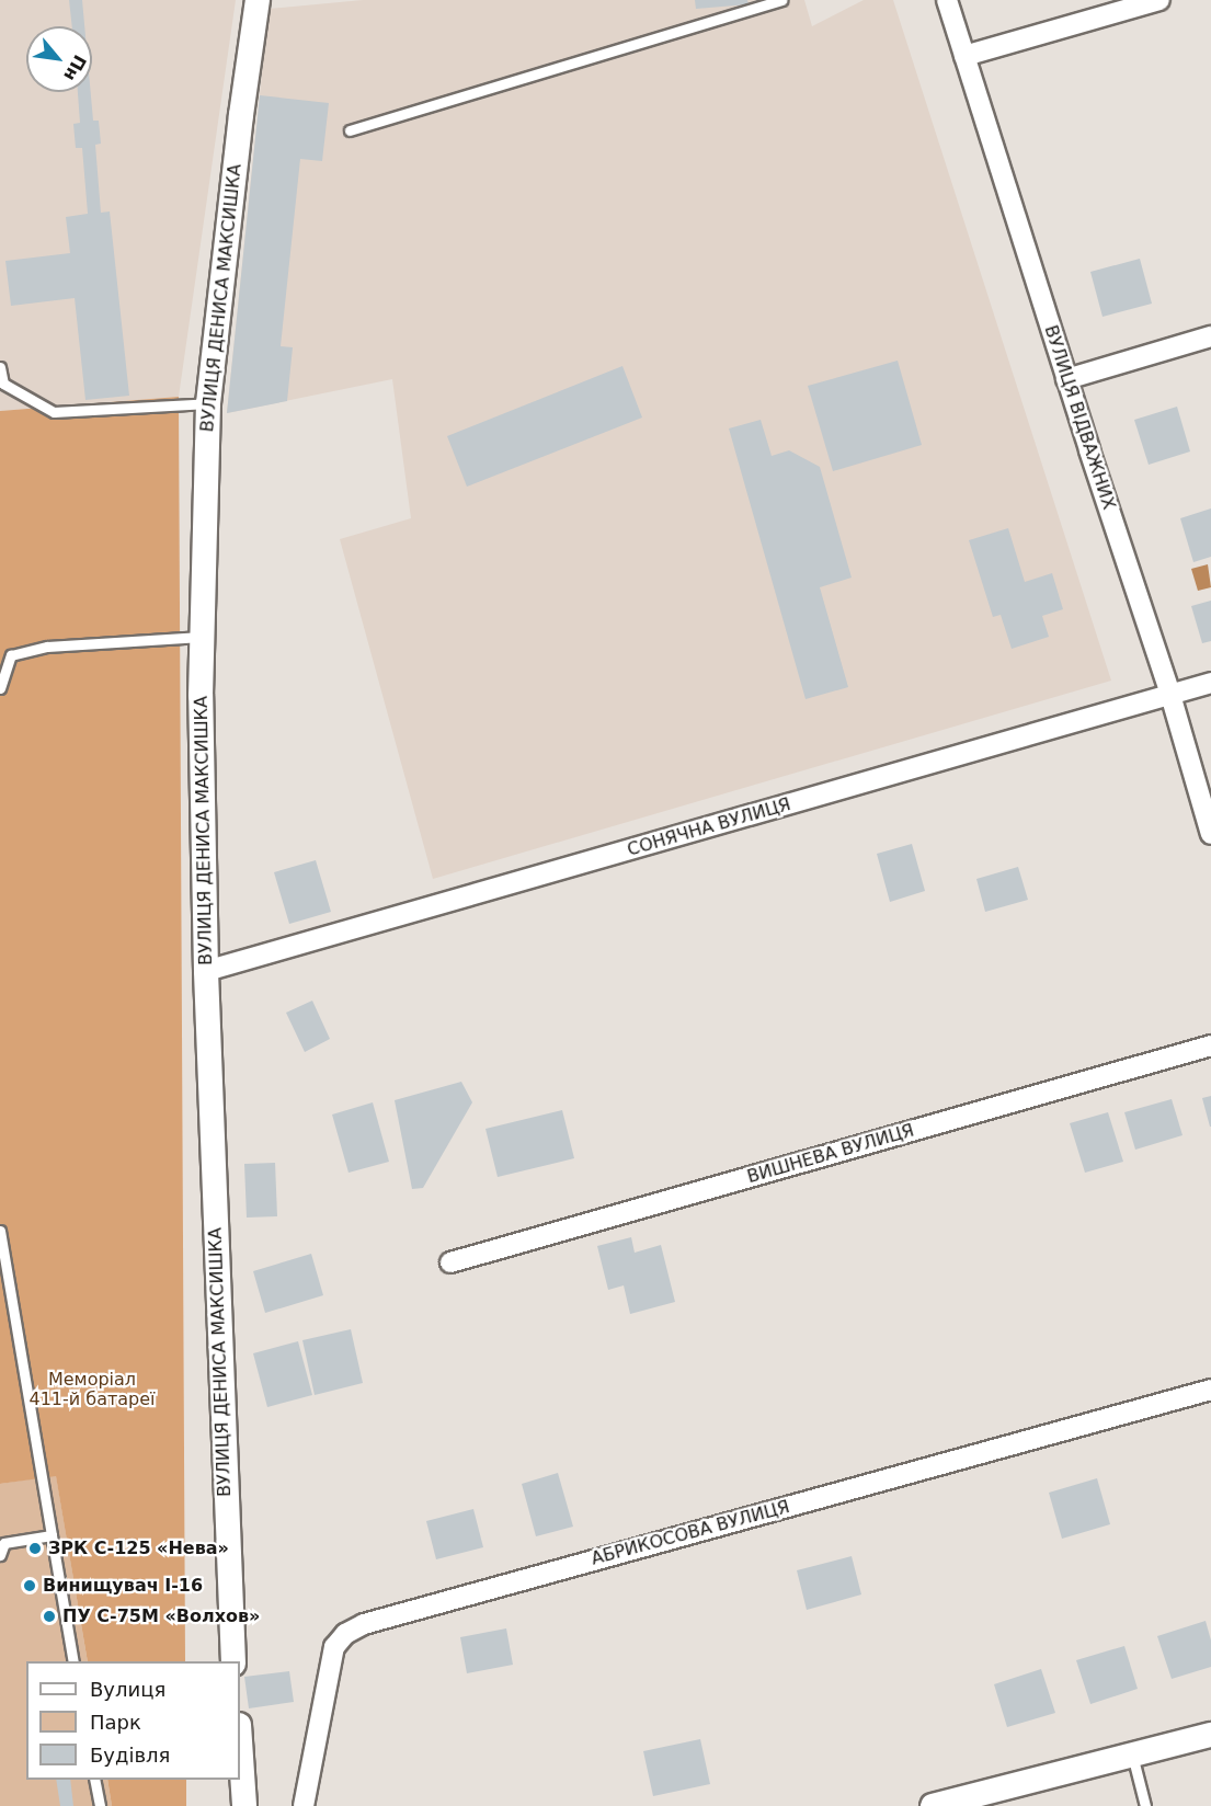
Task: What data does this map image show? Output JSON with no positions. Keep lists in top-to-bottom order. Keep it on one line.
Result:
{"streets":{"street":["ВУЛИЦЯ ДЕНИСА МАКСИШКА","ВУЛИЦЯ ВІДВАЖНИХ","СОНЯЧНА ВУЛИЦЯ","ВИШНЕВА ВУЛИЦЯ","АБРИКОСОВА ВУЛИЦЯ"]},"crossings":[["ВУЛИЦЯ ДЕНИСА МАКСИШКА","СОНЯЧНА ВУЛИЦЯ"],["ВУЛИЦЯ ВІДВАЖНИХ","СОНЯЧНА ВУЛИЦЯ"]],"parks":["Меморіал 411-й батареї"],"places":["ЗРК С-125 «Нева»","Винищувач І-16","ПУ С-75М «Волхов»"],"legend":["Вулиця","Парк","Будівля"],"north":"bottom right"}
